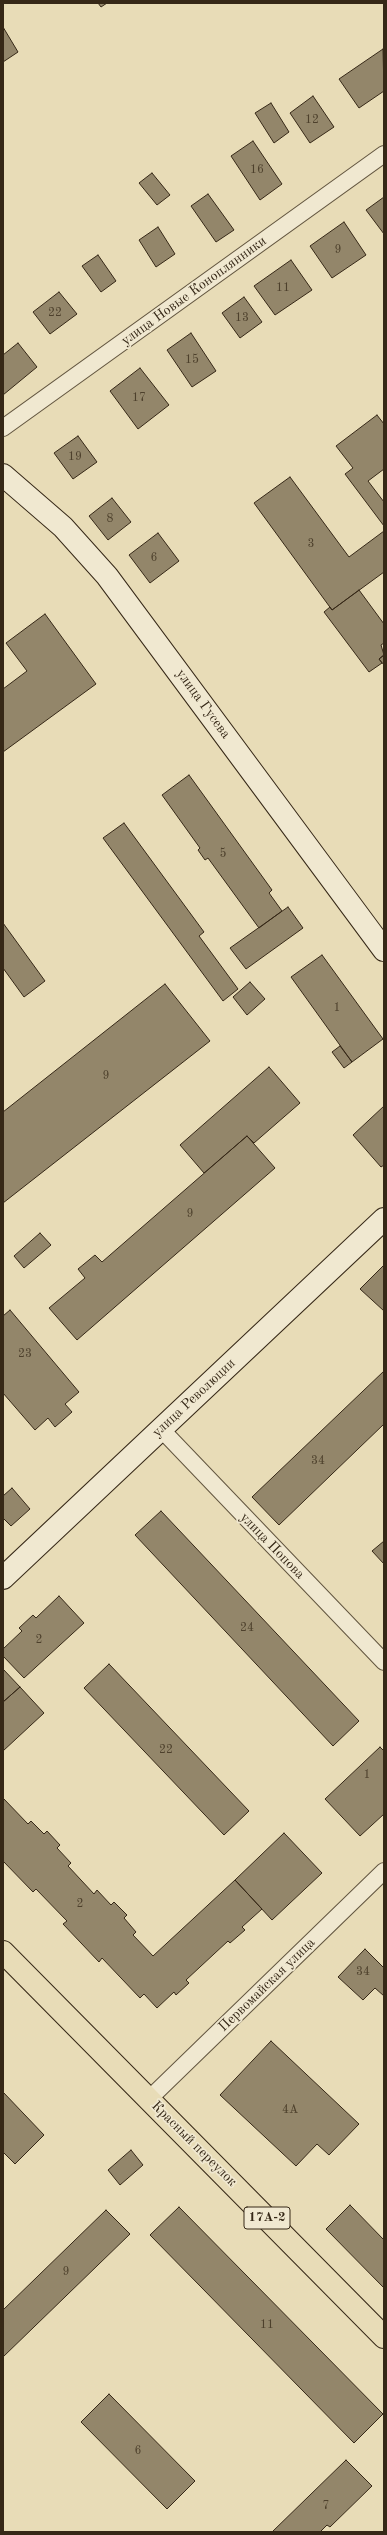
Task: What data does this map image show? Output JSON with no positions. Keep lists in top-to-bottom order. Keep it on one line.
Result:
{"streets":{"main road":["улица Гусева","улица Революции","Красный переулок","17А-2"],"street":["улица Новые Коноплянники","улица Попова","Первомайская улица"]},"crossings":[["улица Революции","улица Попова"],["Первомайская улица","Красный переулок"]],"house_numbers":["12","16","9","11","22","13","15","17","19","8","3","6","5","1","9","9","23","34","24","2","22","1","2","34","4А","9","11","6","7"]}
